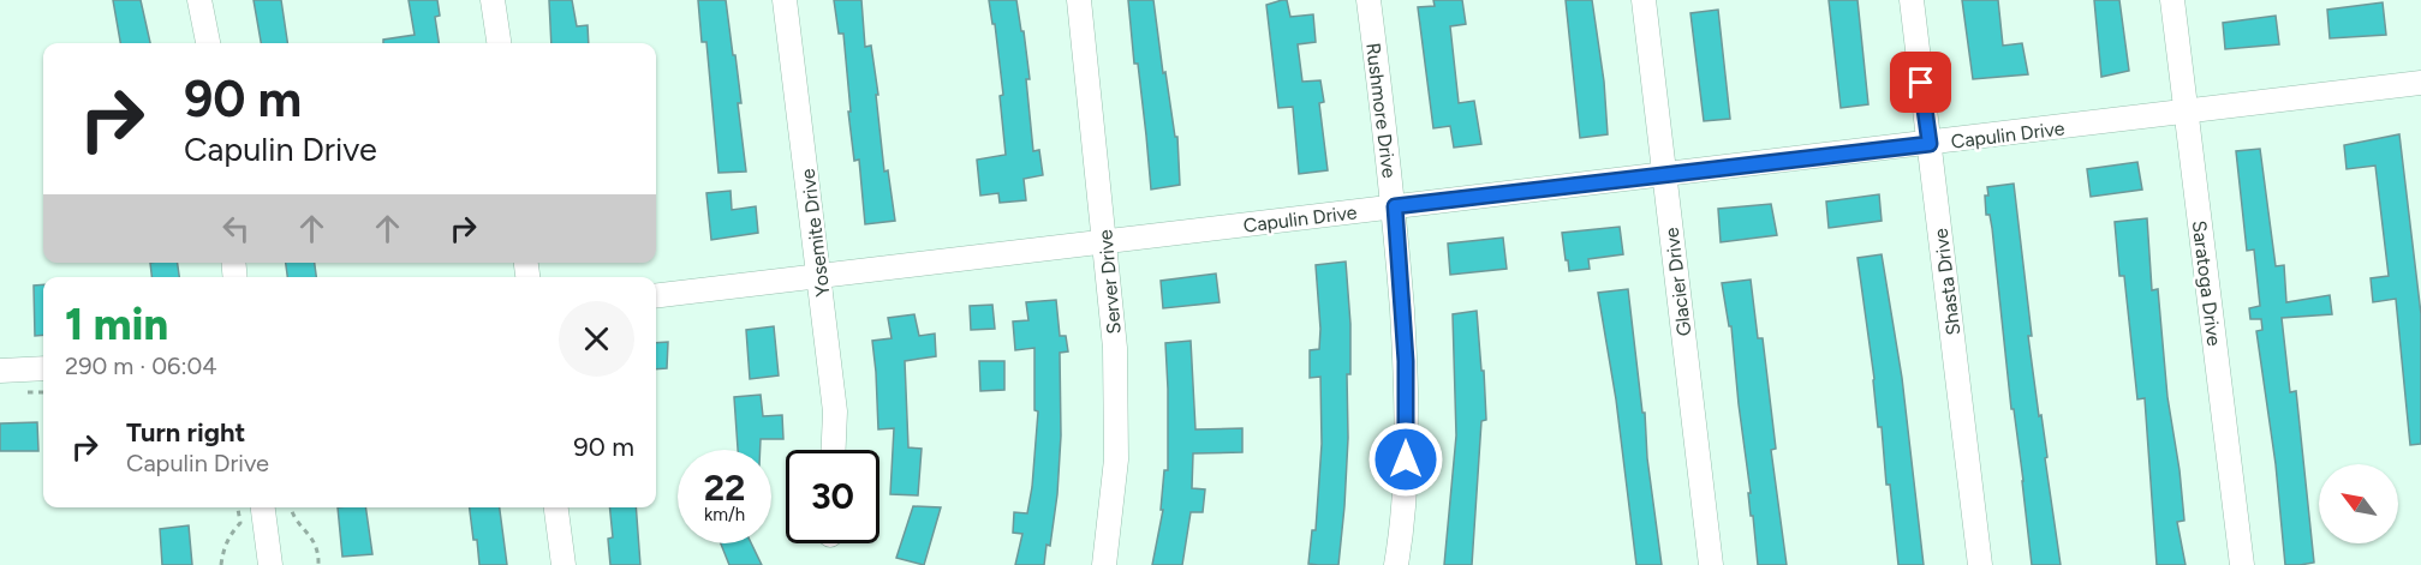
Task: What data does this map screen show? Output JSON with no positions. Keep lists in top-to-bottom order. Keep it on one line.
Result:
{"streets":{"street":["Rushmore Drive","Capulin Drive","Yosemite Drive","Server Drive","Glacier Drive","Shasta Drive","Saratoga Drive"]},"crossings":[["Rushmore Drive","Capulin Drive"],["Capulin Drive","Yosemite Drive"],["Capulin Drive","Server Drive"],["Capulin Drive","Glacier Drive"],["Capulin Drive","Shasta Drive"],["Capulin Drive","Saratoga Drive"]],"north":"top left","page":{"turn":["90 m","Capulin Drive"],"heading":["1 min","290 m · 06:04"],"list":[{"name":"Turn right","note":"Capulin Drive","value":"90 m"}],"speed":"22 km/h","limit":"30"}}
